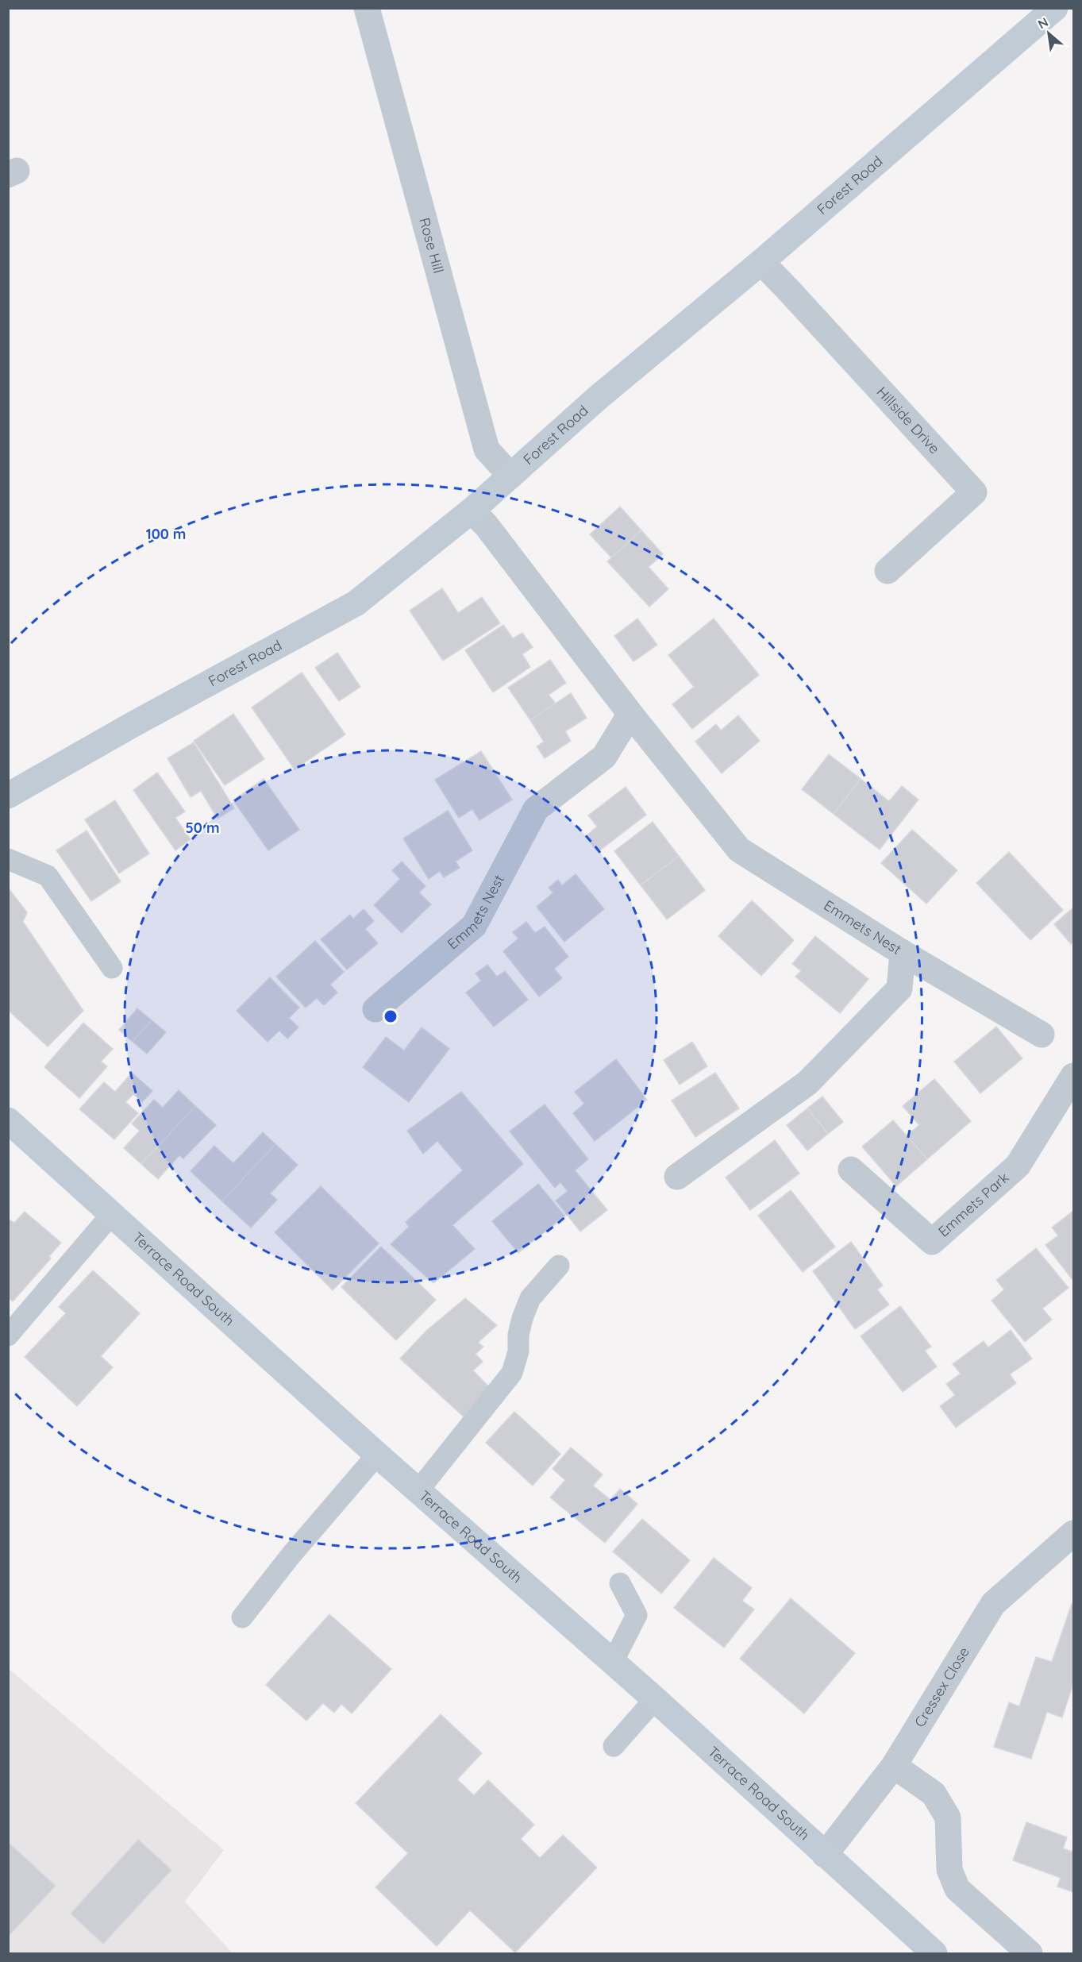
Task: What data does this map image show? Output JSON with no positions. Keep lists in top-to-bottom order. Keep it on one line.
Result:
{"streets":{"main road":["Forest Road","Terrace Road South"],"street":["Rose Hill","Hillside Drive","Emmets Nest","Emmets Park","Cressex Close"]},"crossings":[["Forest Road","Rose Hill"],["Forest Road","Hillside Drive"],["Forest Road","Emmets Nest"],["Terrace Road South","Cressex Close"]],"north":"top left","rings":["100 m","50 m"]}
